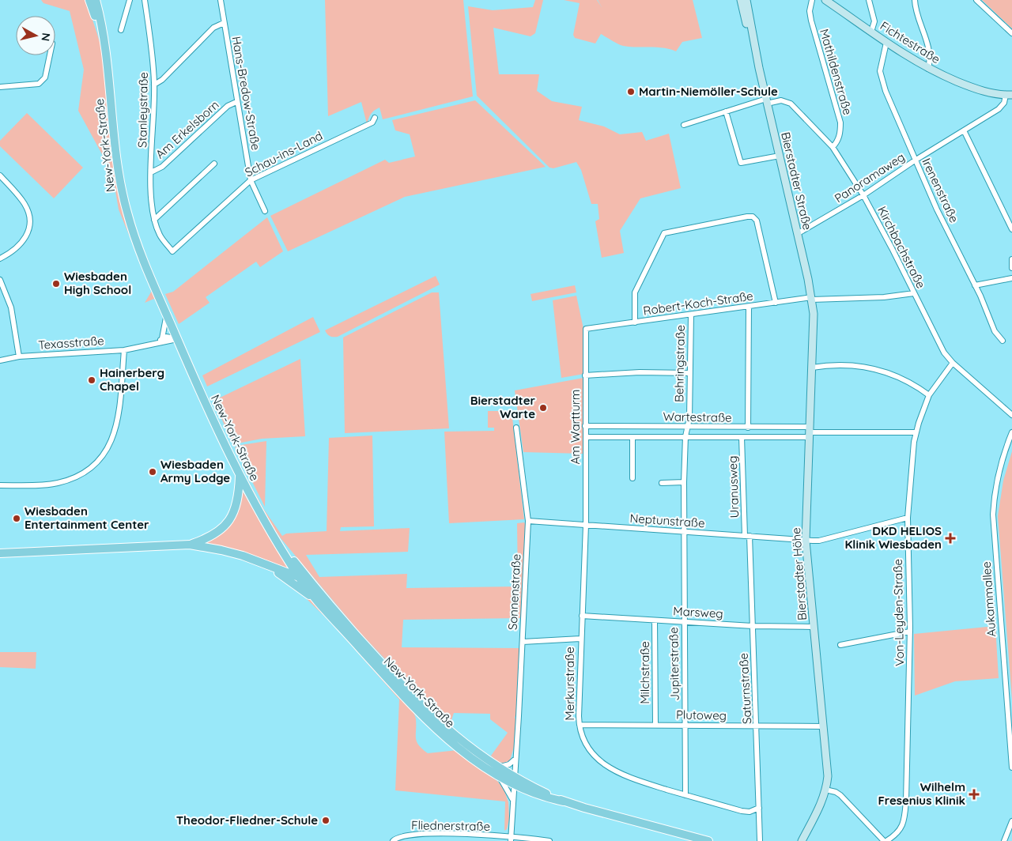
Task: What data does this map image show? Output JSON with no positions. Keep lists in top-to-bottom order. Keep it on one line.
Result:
{"streets":{"main road":["Fichtestraße","New-York-Straße","Bierstadter Straße","Bierstadter Höhe"],"street":["Mathildenstraße","Hans-Bredow-Straße","Stanleystraße","Am Erkelsborn","Schau-ins-Land","Panoramaweg","Irenenstraße","Kirchbachstraße","Robert-Koch-Straße","Texasstraße","Behringstraße","Wartestraße","Am Wartturm","Uranusweg","Neptunstraße","Sonnenstraße","Aukammallee","Marsweg","Von-Leyden-Straße","Jupiterstraße","Milchstraße","Merkurstraße","Saturnstraße","Plutoweg","Fliednerstraße"]},"crossings":[["Fichtestraße","Panoramaweg"],["Fichtestraße","Irenenstraße"],["Mathildenstraße","Kirchbachstraße"],["Hans-Bredow-Straße","Am Erkelsborn"],["Hans-Bredow-Straße","Schau-ins-Land"],["Stanleystraße","Am Erkelsborn"],["Stanleystraße","Schau-ins-Land"],["New-York-Straße","Sonnenstraße"],["Panoramaweg","Bierstadter Straße"],["Panoramaweg","Irenenstraße"],["Panoramaweg","Kirchbachstraße"],["Bierstadter Straße","Kirchbachstraße"],["Bierstadter Straße","Robert-Koch-Straße"],["Bierstadter Straße","Bierstadter Höhe"],["Kirchbachstraße","Robert-Koch-Straße"],["Kirchbachstraße","Von-Leyden-Straße"],["Robert-Koch-Straße","Behringstraße"],["Robert-Koch-Straße","Am Wartturm"],["Robert-Koch-Straße","Bierstadter Höhe"],["Behringstraße","Wartestraße"],["Behringstraße","Jupiterstraße"],["Wartestraße","Am Wartturm"],["Wartestraße","Uranusweg"],["Wartestraße","Bierstadter Höhe"],["Am Wartturm","Neptunstraße"],["Am Wartturm","Merkurstraße"],["Uranusweg","Neptunstraße"],["Uranusweg","Saturnstraße"],["Neptunstraße","Bierstadter Höhe"],["Neptunstraße","Sonnenstraße"],["Neptunstraße","Von-Leyden-Straße"],["Neptunstraße","Jupiterstraße"],["Neptunstraße","Merkurstraße"],["Neptunstraße","Saturnstraße"],["Bierstadter Höhe","Marsweg"],["Bierstadter Höhe","Plutoweg"],["Sonnenstraße","Fliednerstraße"],["Marsweg","Jupiterstraße"],["Marsweg","Milchstraße"],["Marsweg","Merkurstraße"],["Marsweg","Saturnstraße"],["Jupiterstraße","Merkurstraße"],["Jupiterstraße","Plutoweg"],["Milchstraße","Plutoweg"],["Merkurstraße","Saturnstraße"],["Merkurstraße","Plutoweg"],["Saturnstraße","Plutoweg"]],"places":{"other":["Martin-Niemöller-Schule","Wiesbaden High School","Hainerberg Chapel","Bierstadter Warte","Wiesbaden Army Lodge","Wiesbaden Entertainment Center","Theodor-Fliedner-Schule"],"health":["DKD HELIOS Klinik Wiesbaden","Wilhelm Fresenius Klinik"]},"north":"right"}
